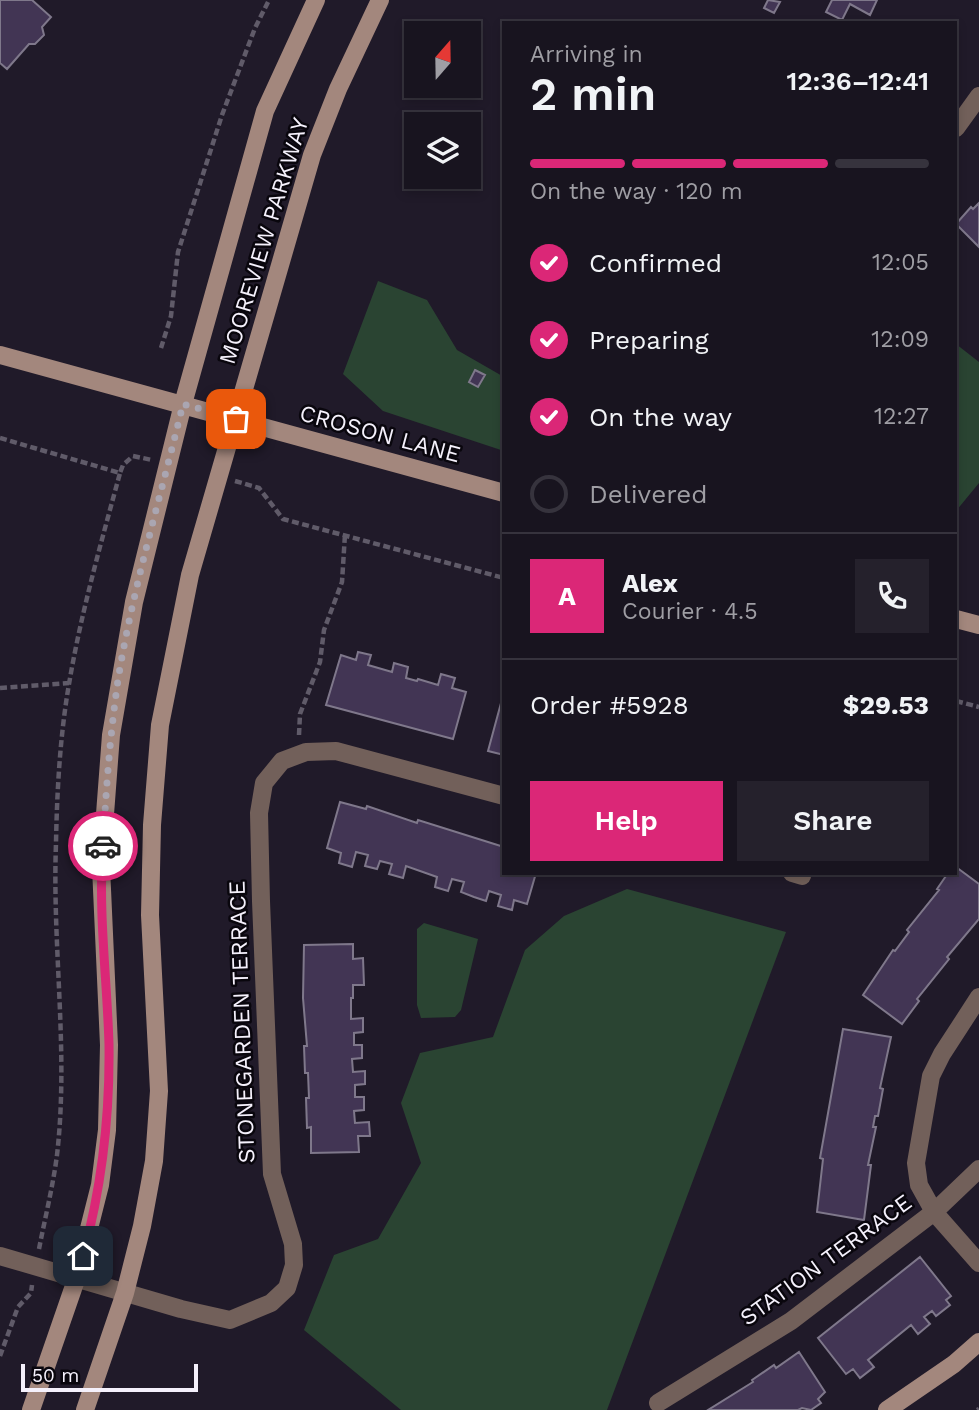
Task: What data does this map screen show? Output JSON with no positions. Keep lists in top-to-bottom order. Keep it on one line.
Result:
{"streets":{"main road":["MOOREVIEW PARKWAY","CROSON LANE"],"street":["STONEGARDEN TERRACE","STATION TERRACE"]},"crossings":[["MOOREVIEW PARKWAY","CROSON LANE"],["MOOREVIEW PARKWAY","STONEGARDEN TERRACE"]],"scale_bar":"50 m","north":"top","page":{"heading":["2 min","Arriving in","12:36–12:41"],"panel":["Alex","Courier · 4.5","Order #5928","$29.53"],"bar":"On the way · 120 m","list":[["Confirmed","12:05"],["Preparing","12:09"],["On the way","12:27"],"Delivered"],"round":"A","buttons":["Help","Share"],"scale":"50 m"}}
